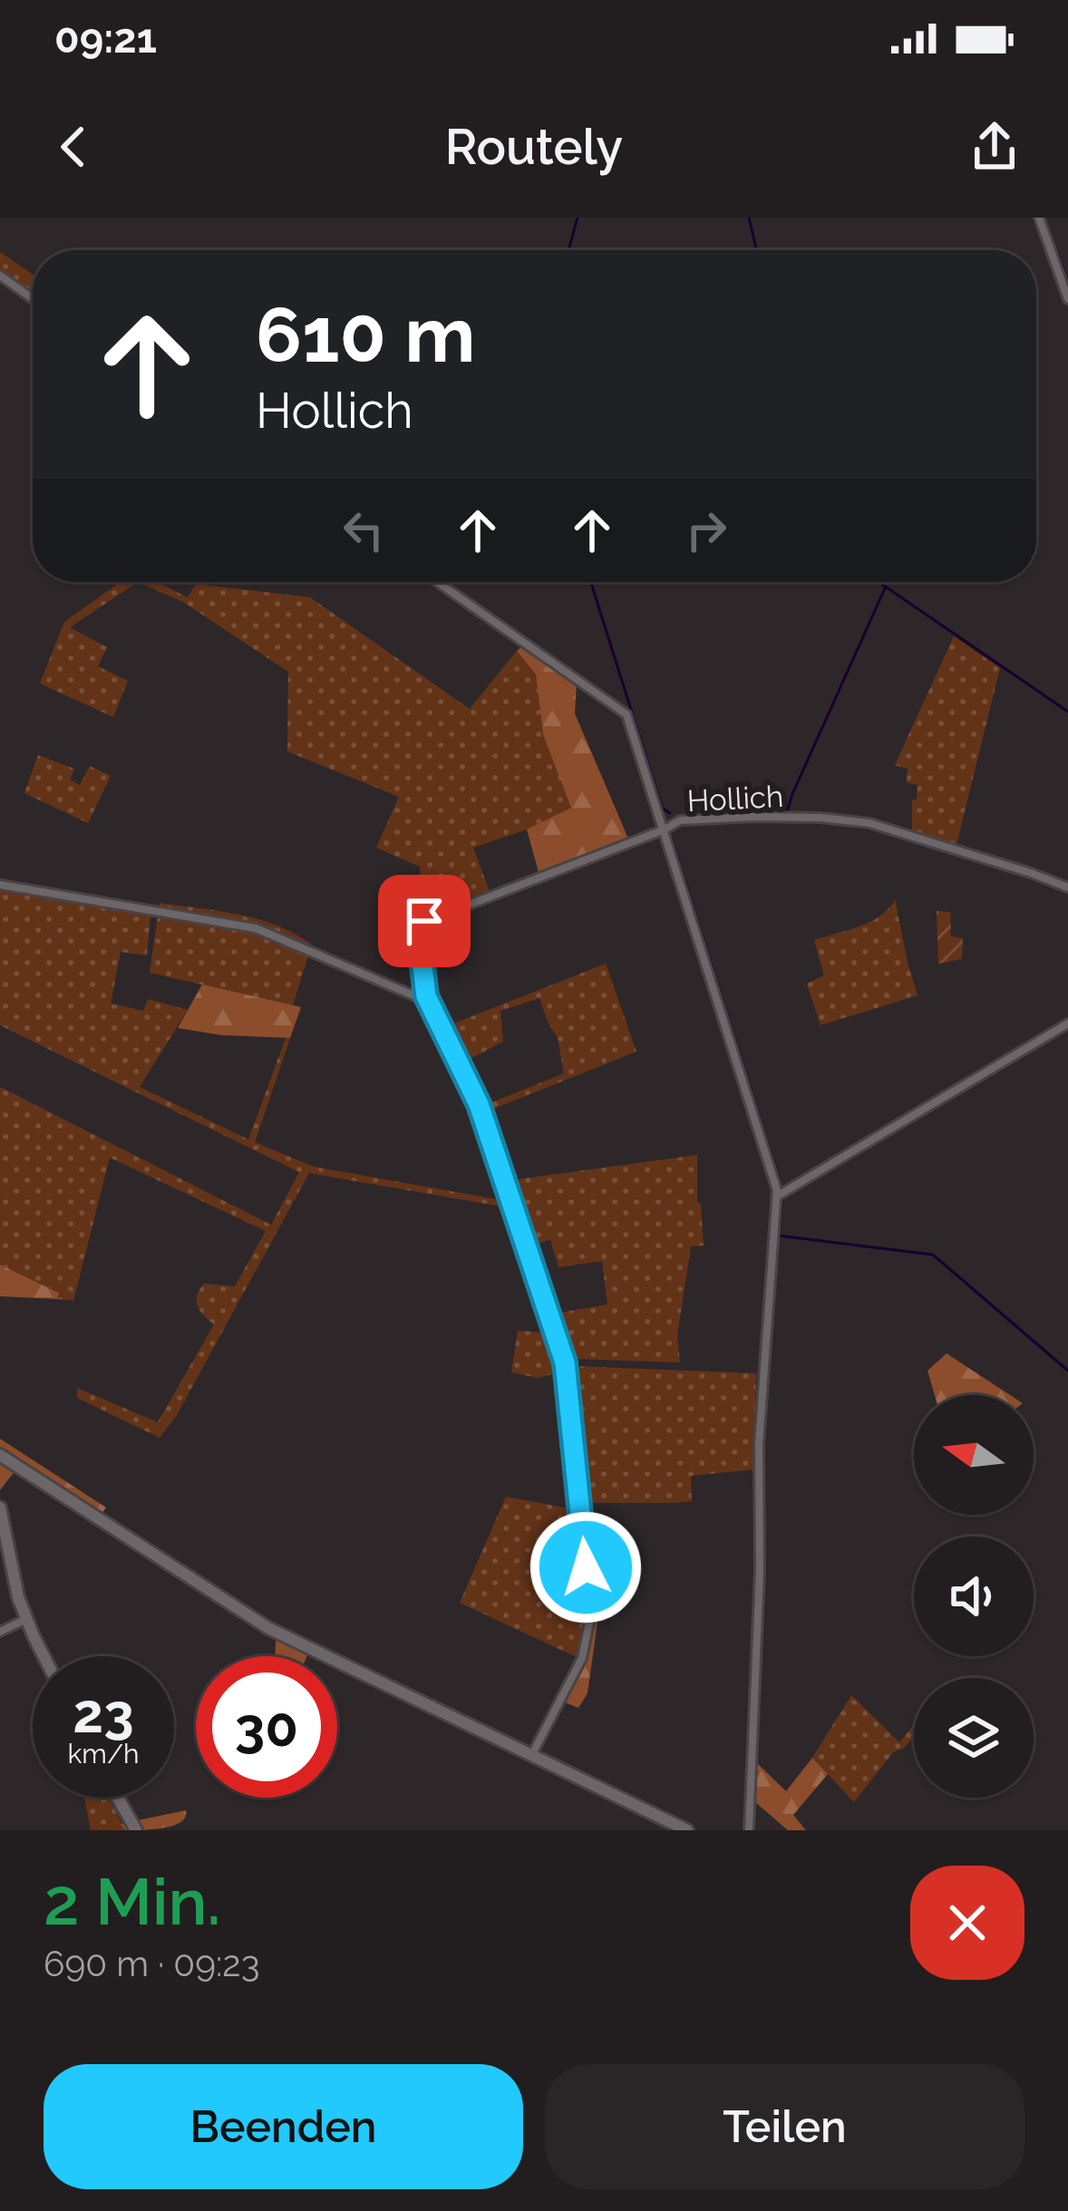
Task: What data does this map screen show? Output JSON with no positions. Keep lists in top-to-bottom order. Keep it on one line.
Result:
{"streets":{"street":["Hollich"]},"north":"left","page":{"status":"09:21","header":"Routely","turn":["610 m","Hollich"],"speed":"23 km/h","limit":"30","heading":["2 Min.","690 m · 09:23"],"buttons":["Beenden","Teilen"]}}
